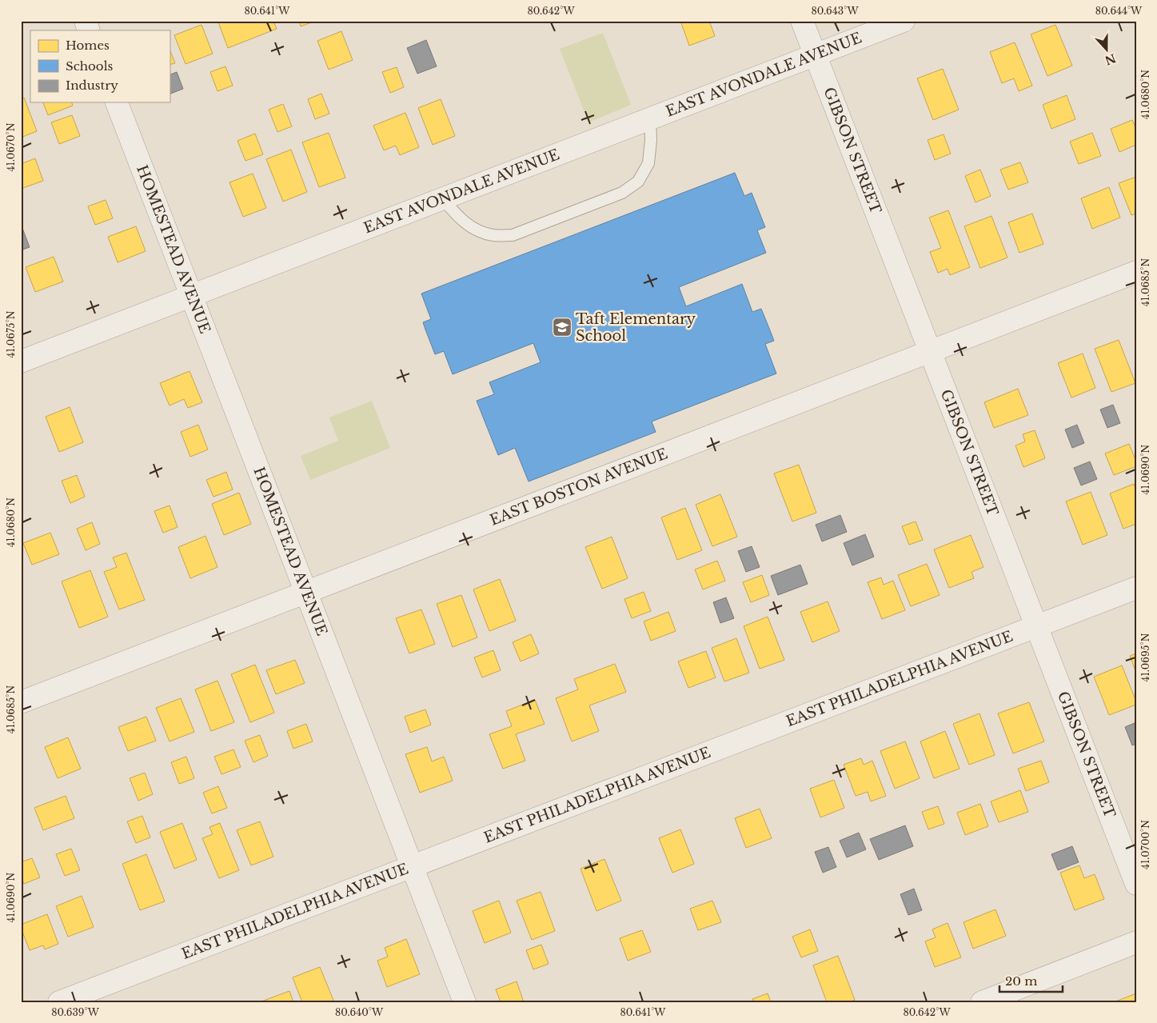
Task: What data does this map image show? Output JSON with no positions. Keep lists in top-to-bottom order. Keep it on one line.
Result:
{"streets":{"street":["EAST AVONDALE AVENUE","GIBSON STREET","HOMESTEAD AVENUE","EAST BOSTON AVENUE","EAST PHILADELPHIA AVENUE"]},"crossings":[["EAST AVONDALE AVENUE","GIBSON STREET"],["EAST AVONDALE AVENUE","HOMESTEAD AVENUE"],["GIBSON STREET","EAST BOSTON AVENUE"],["GIBSON STREET","EAST PHILADELPHIA AVENUE"],["HOMESTEAD AVENUE","EAST BOSTON AVENUE"],["HOMESTEAD AVENUE","EAST PHILADELPHIA AVENUE"]],"places":{"school or university":["Taft Elementary School"]},"legend":["Homes","Schools","Industry"],"scale_bar":"20 m","north":"bottom","coordinates":["80.641°W","80.642°W","80.643°W","80.644°W","41.0680°N","41.0670°N","41.0685°N","41.0675°N","41.0690°N","41.0695°N","41.0700°N","80.639°W","80.640°W"]}
